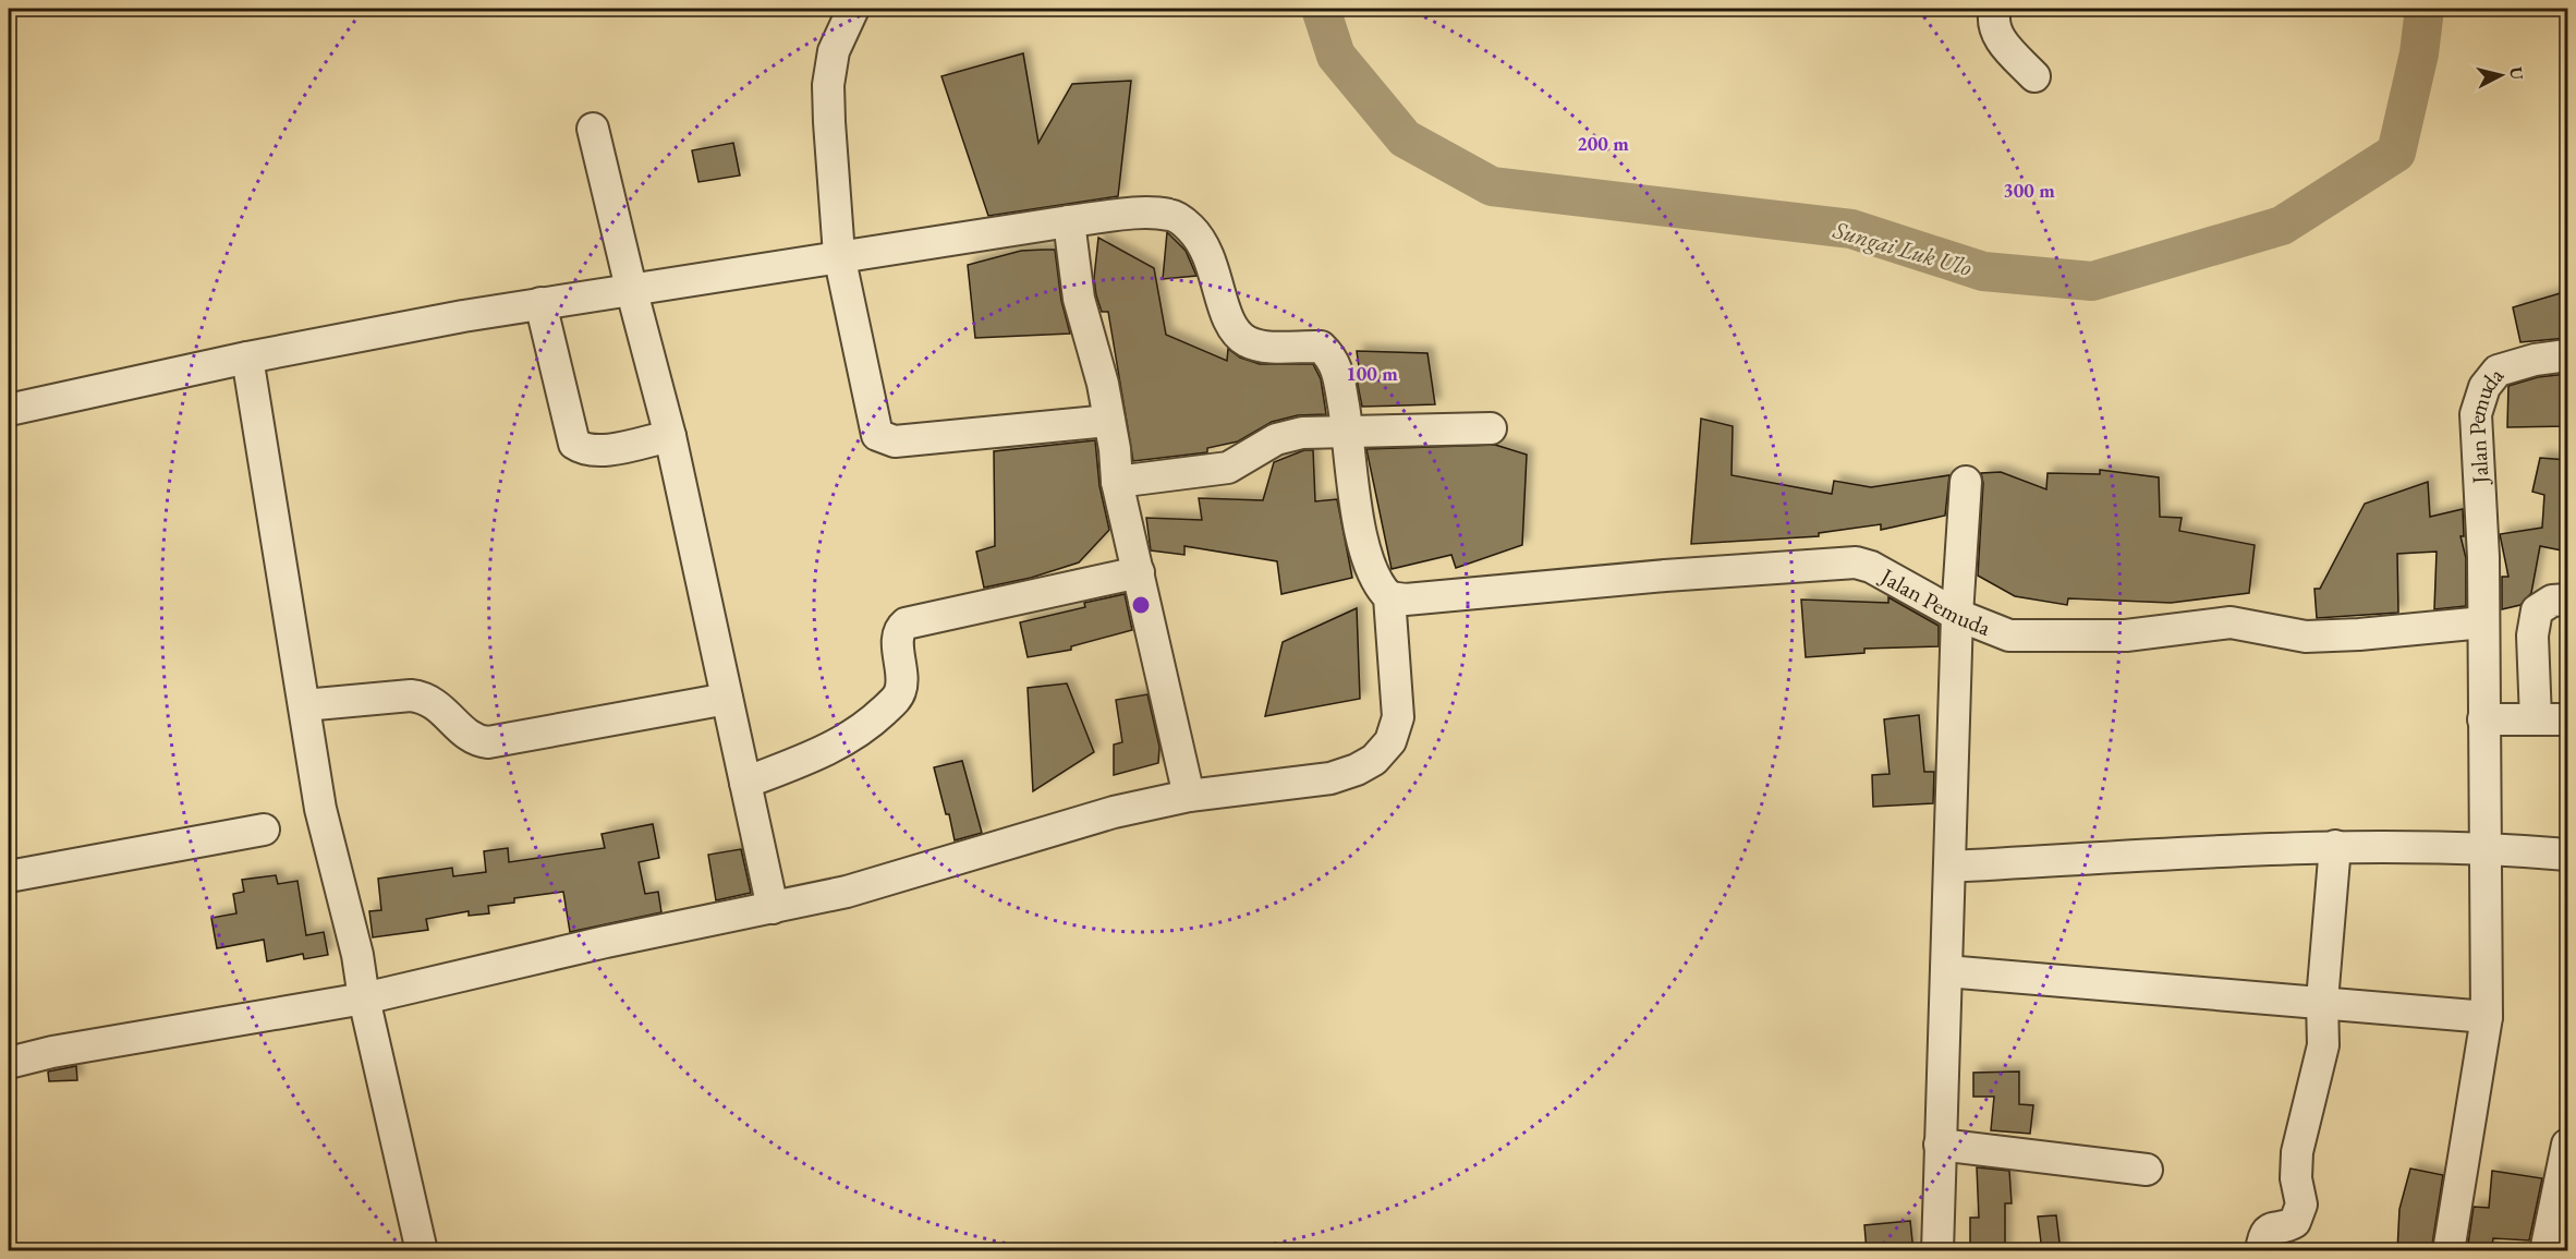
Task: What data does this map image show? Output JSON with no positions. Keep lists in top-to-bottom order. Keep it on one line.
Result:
{"streets":{"street":["Jalan Pemuda"]},"water":["Sungai Luk Ulo"],"north":"right","rings":["200 m","300 m","100 m"]}
